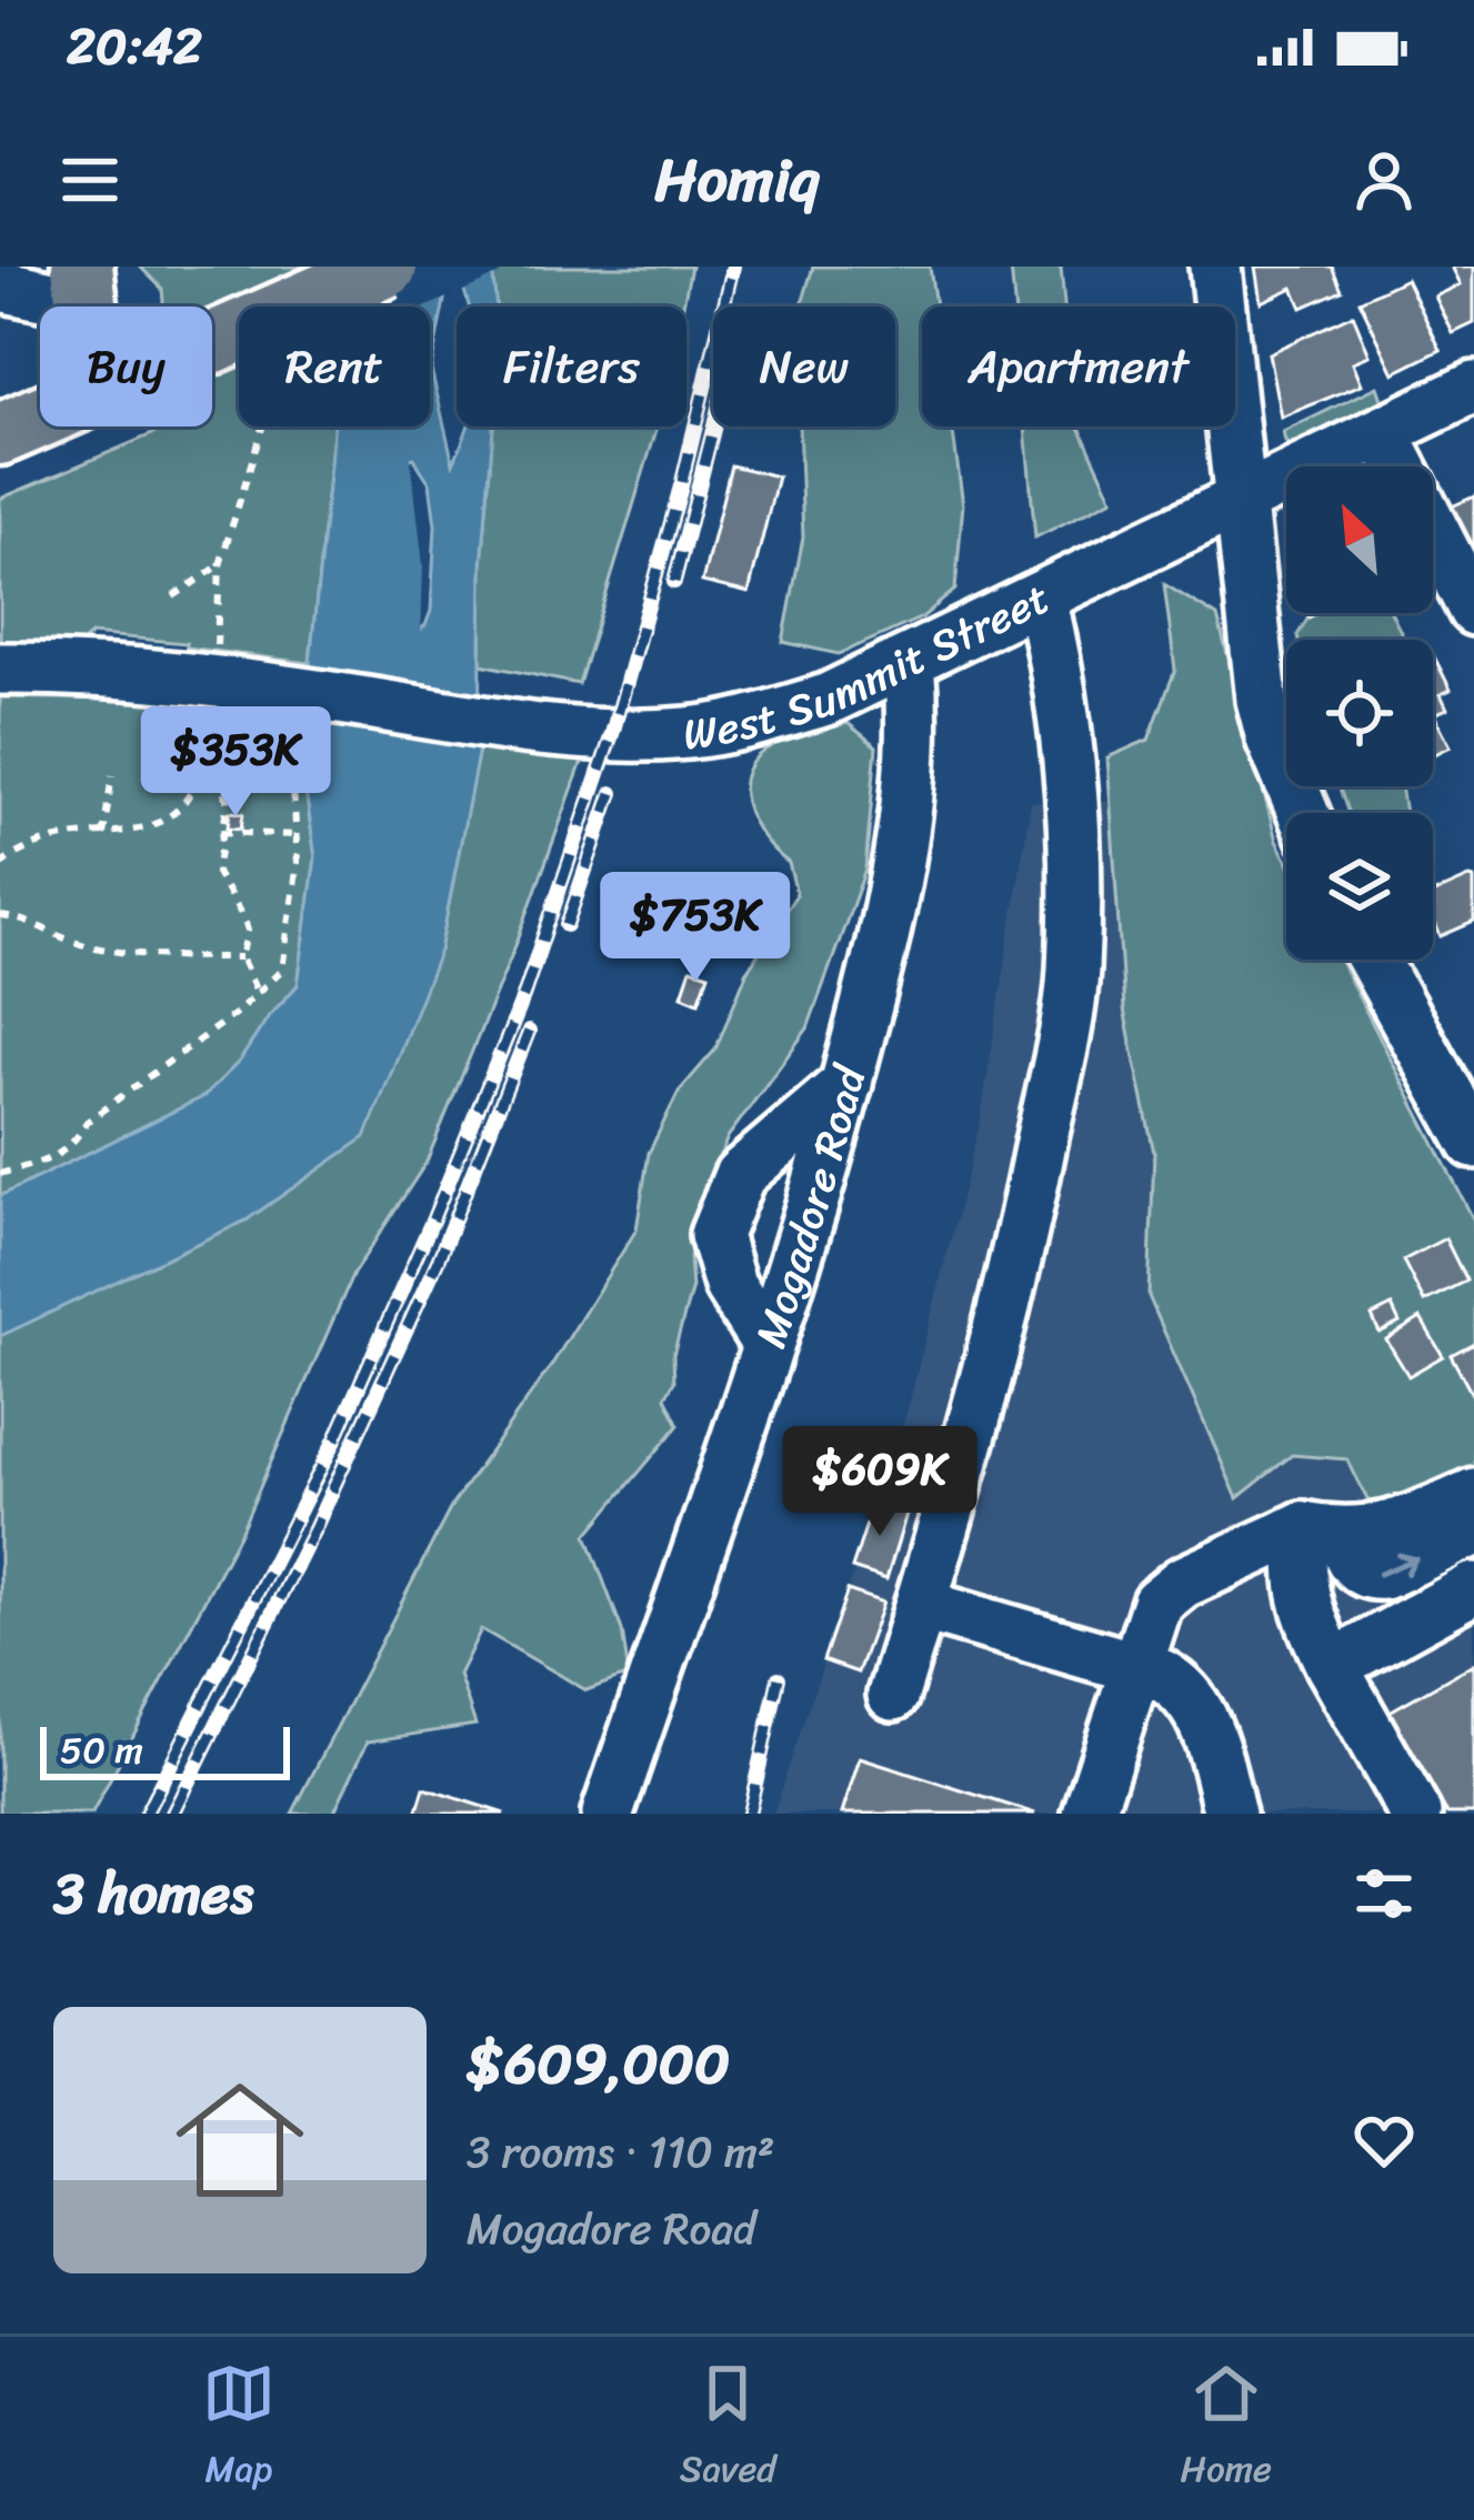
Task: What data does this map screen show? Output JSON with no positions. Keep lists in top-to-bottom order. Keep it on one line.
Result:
{"streets":{"street":["West Summit Street","Mogadore Road"]},"crossings":[["West Summit Street","Mogadore Road"]],"scale_bar":"50 m","north":"top left","page":{"status":"20:42","header":"Homiq","chip":["Buy","Rent","Filters","New","Apartment"],"price":["$353K","$753K","$609K"],"scale":"50 m","heading":"3 homes","list":[{"name":"$609,000","note":"3 rooms · 110 m² · Mogadore Road"}],"tabs":["Map","Saved","Home"]}}
